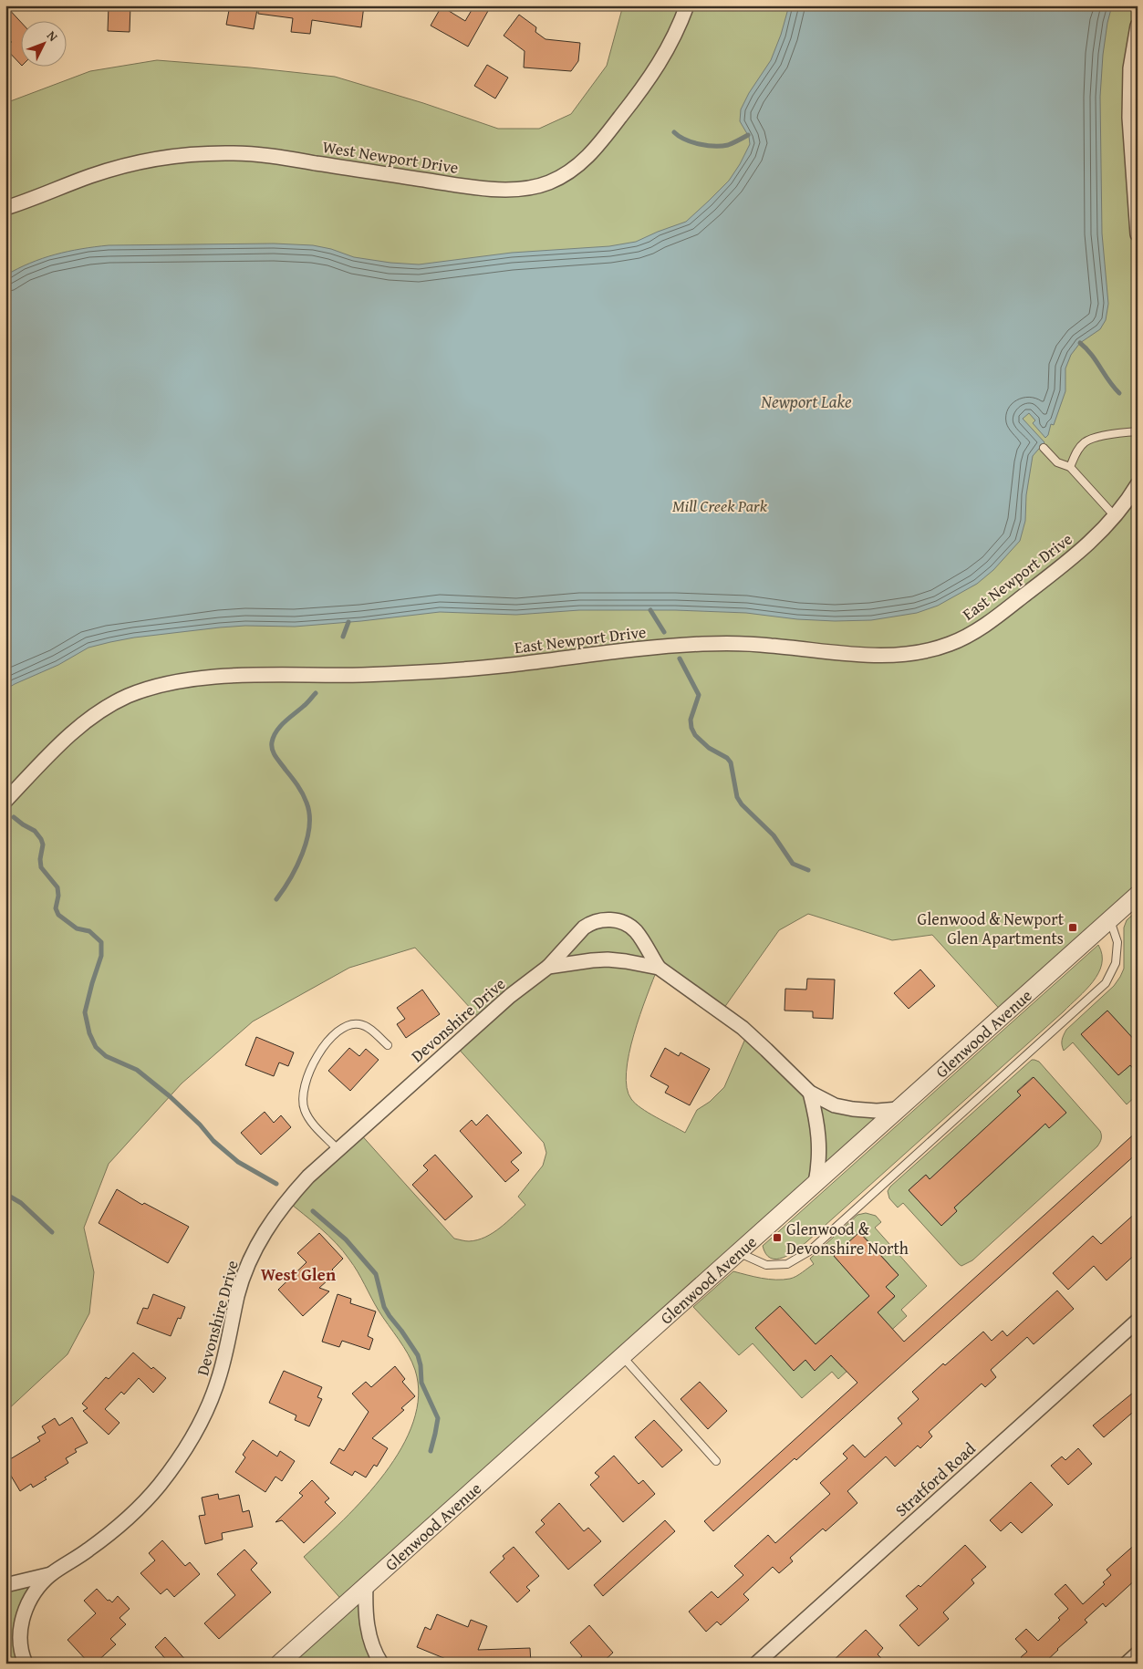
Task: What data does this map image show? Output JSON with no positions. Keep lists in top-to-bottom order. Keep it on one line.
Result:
{"streets":{"street":["West Newport Drive","East Newport Drive","Devonshire Drive","Glenwood Avenue","Stratford Road"]},"crossings":[["Devonshire Drive","Glenwood Avenue"]],"districts":["West Glen"],"water":["Newport Lake"],"parks":["Mill Creek Park"],"places":{"transit":["Glenwood & Newport Glen Apartments","Glenwood & Devonshire North"]},"north":"top right"}
